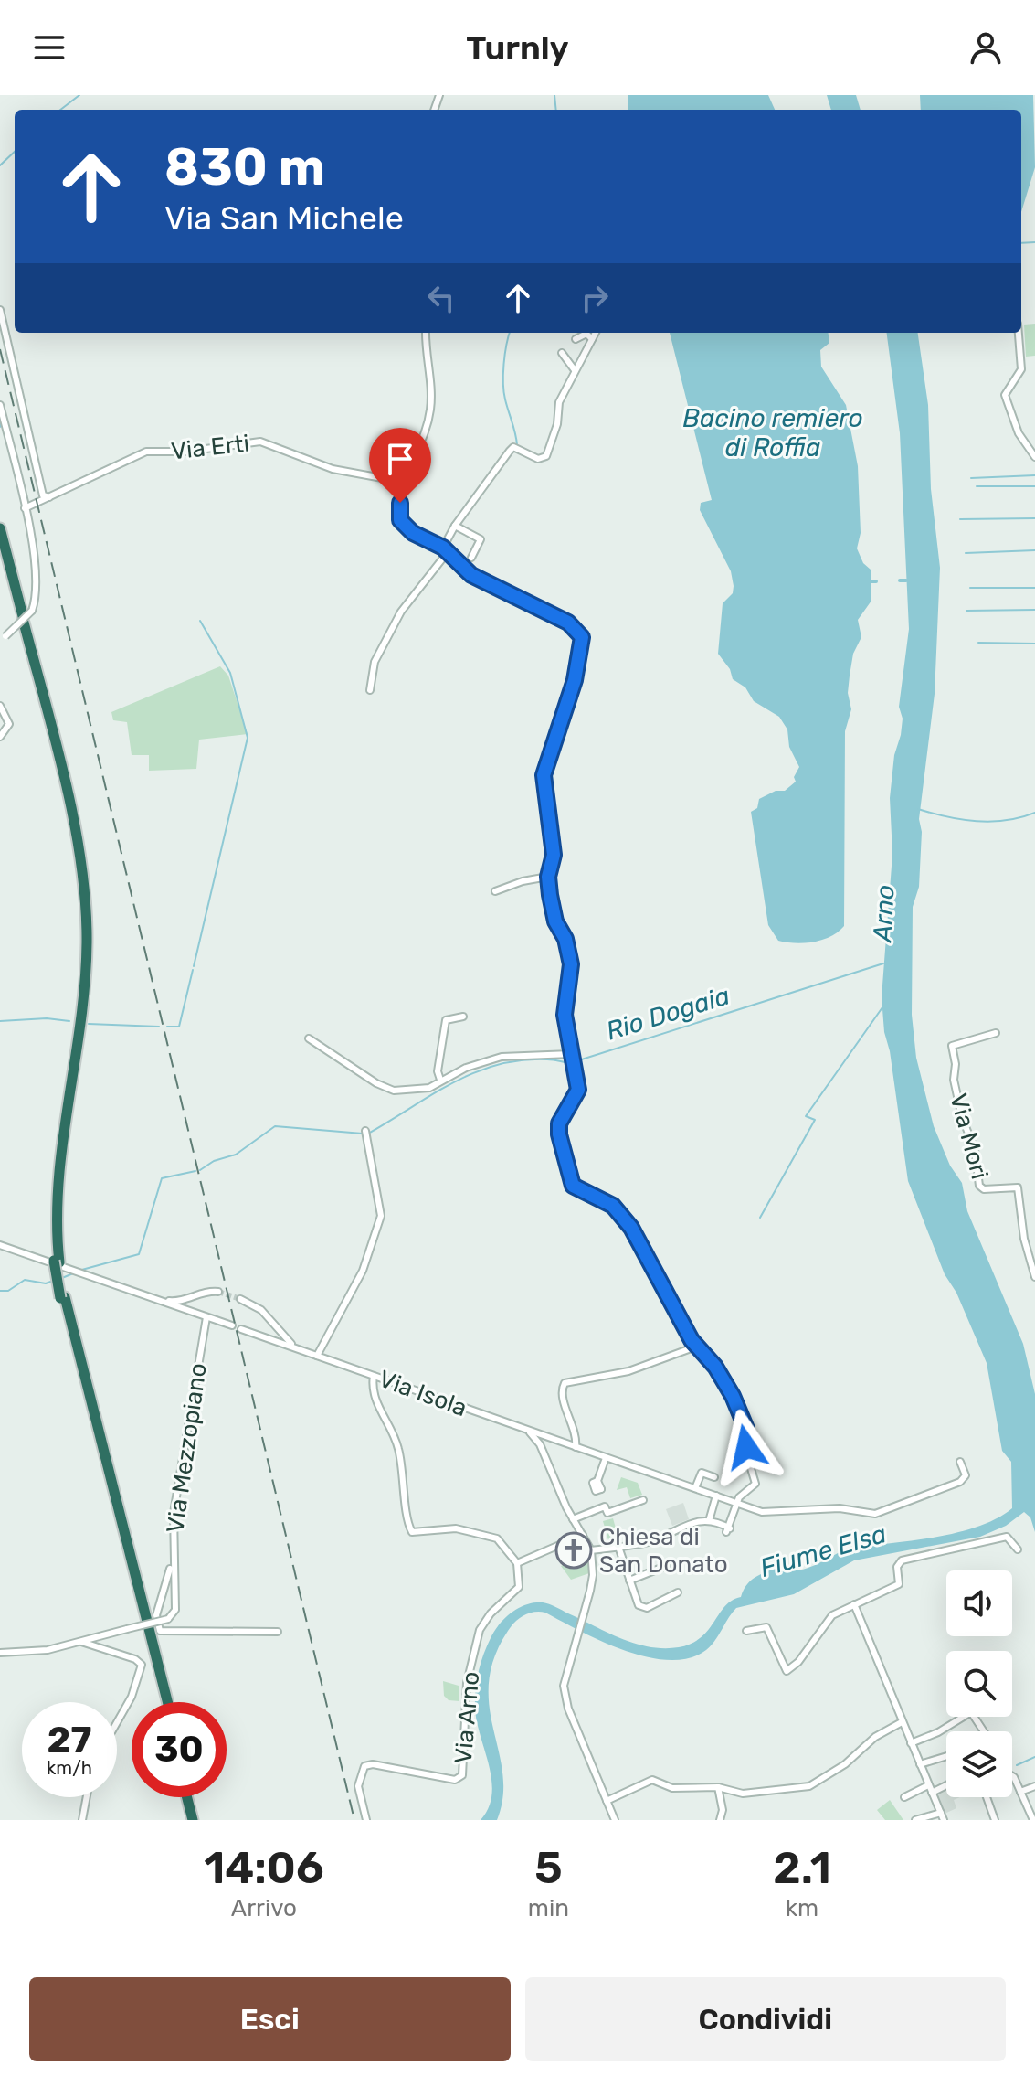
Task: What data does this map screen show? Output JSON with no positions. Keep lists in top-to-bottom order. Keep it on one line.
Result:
{"streets":{"street":["Via Erti","Via Mori","Via Isola","Via Mezzopiano","Via Arno"]},"water":["Bacino remiero di Roffia","Arno","Rio Dogaia","Fiume Elsa"],"places":{"church":["Chiesa di San Donato"]},"page":{"header":"Turnly","turn":["830 m","Via San Michele"],"speed":"27 km/h","limit":"30","eta":["14:06","Arrivo","5","min","2.1","km"],"buttons":["Esci","Condividi"]}}
